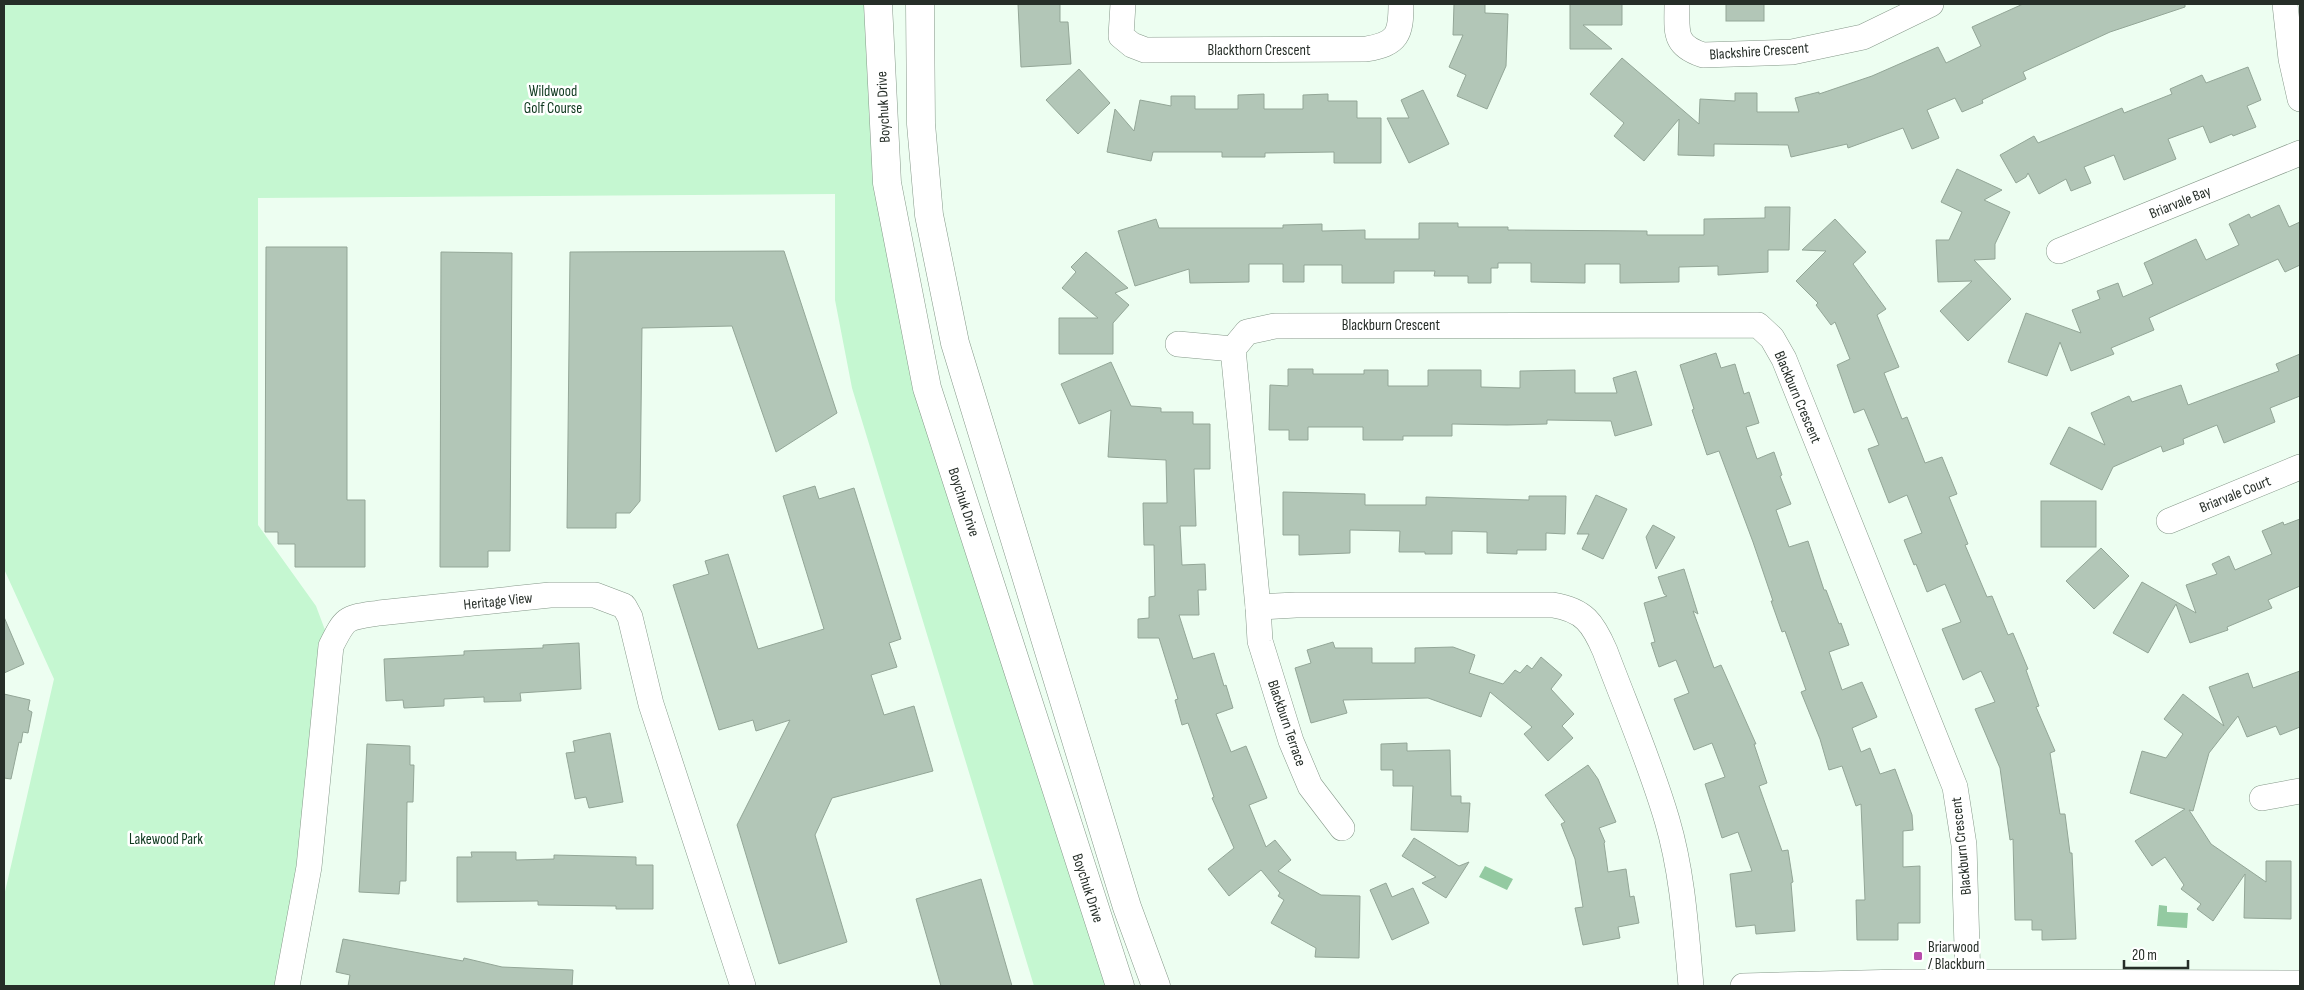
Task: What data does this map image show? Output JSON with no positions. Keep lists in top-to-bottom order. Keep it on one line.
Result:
{"streets":{"main road":["Boychuk Drive"],"street":["Blackthorn Crescent","Blackshire Crescent","Briarvale Bay","Blackburn Crescent","Briarvale Court","Heritage View","Blackburn Terrace"]},"parks":["Wildwood Golf Course","Lakewood Park"],"places":{"transit":["Briarwood / Blackburn"]},"scale_bar":"20 m"}
